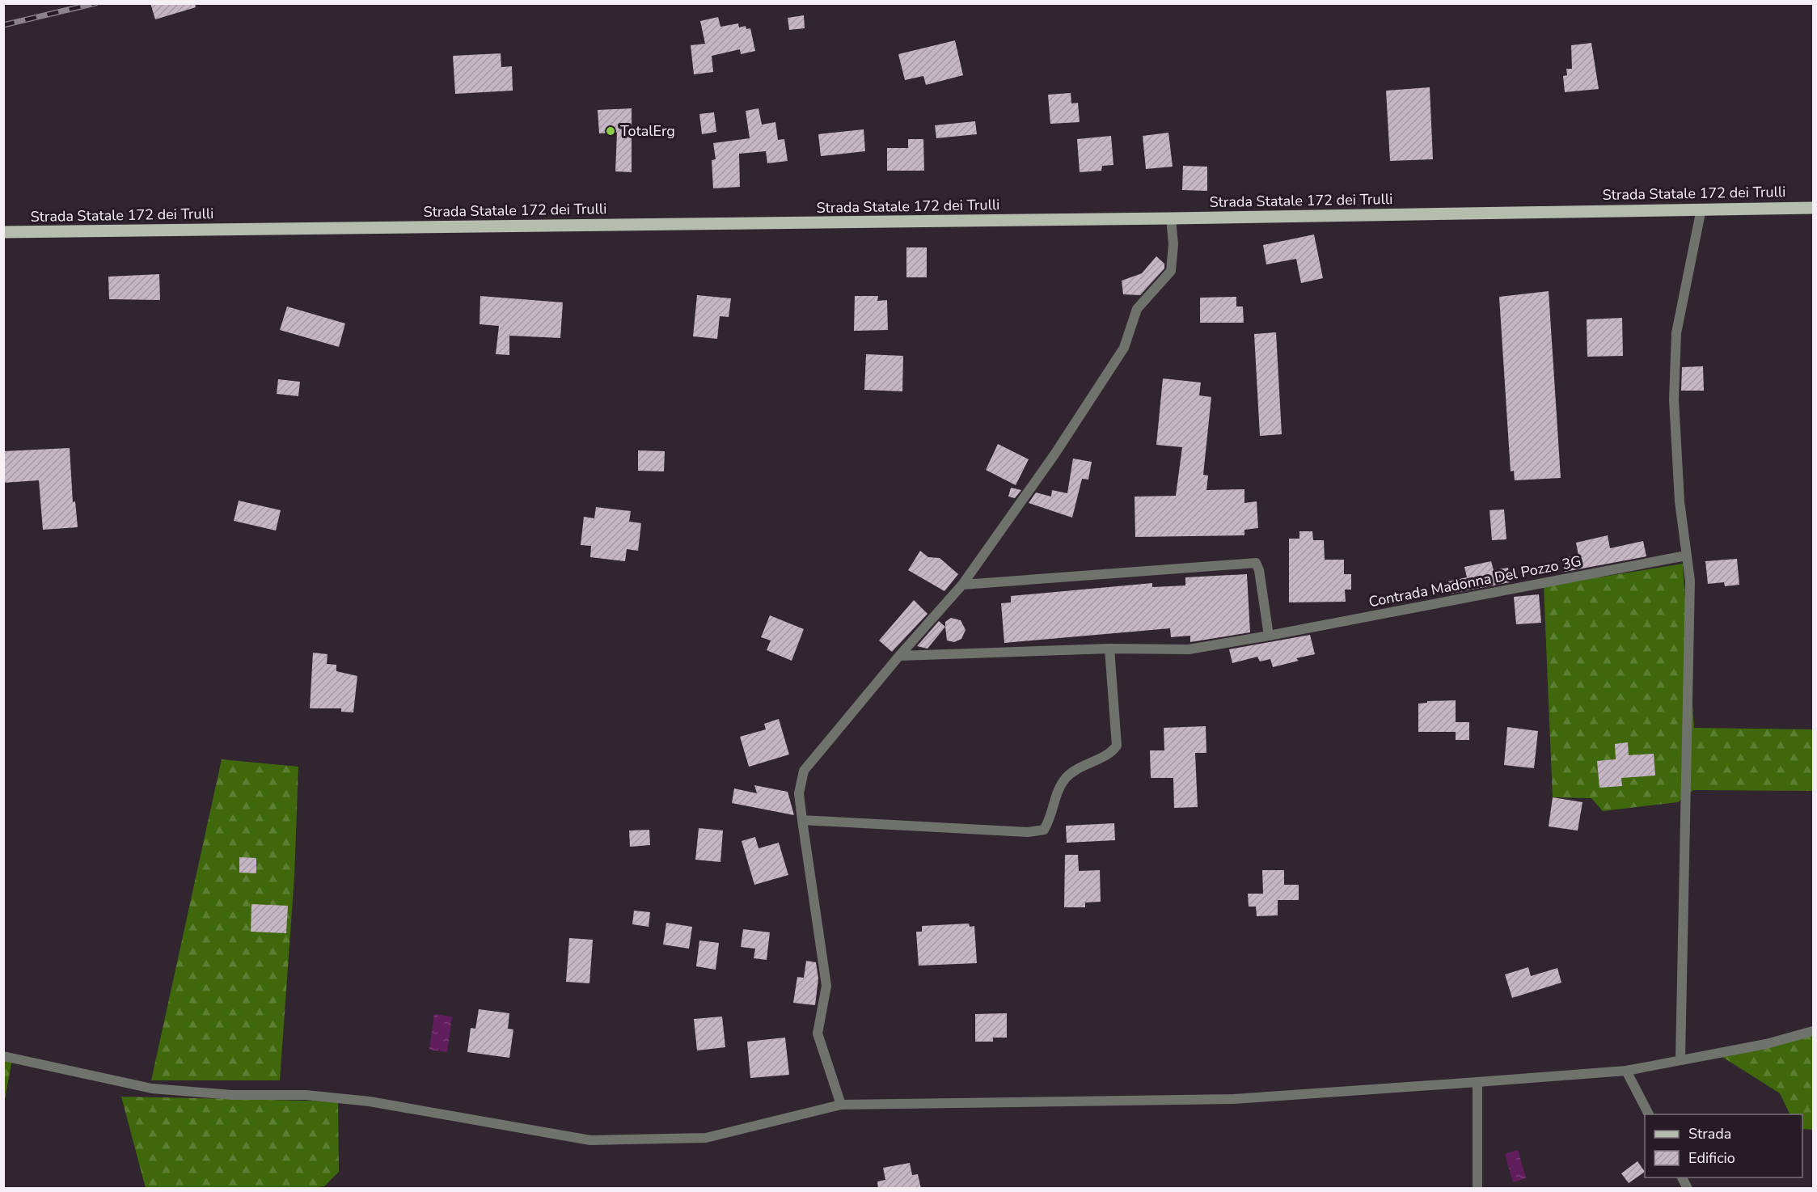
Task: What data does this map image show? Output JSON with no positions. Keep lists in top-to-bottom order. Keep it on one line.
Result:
{"streets":{"main road":["Strada Statale 172 dei Trulli"],"street":["Contrada Madonna Del Pozzo 3G"]},"places":["TotalErg"],"legend":["Strada","Edificio"]}
